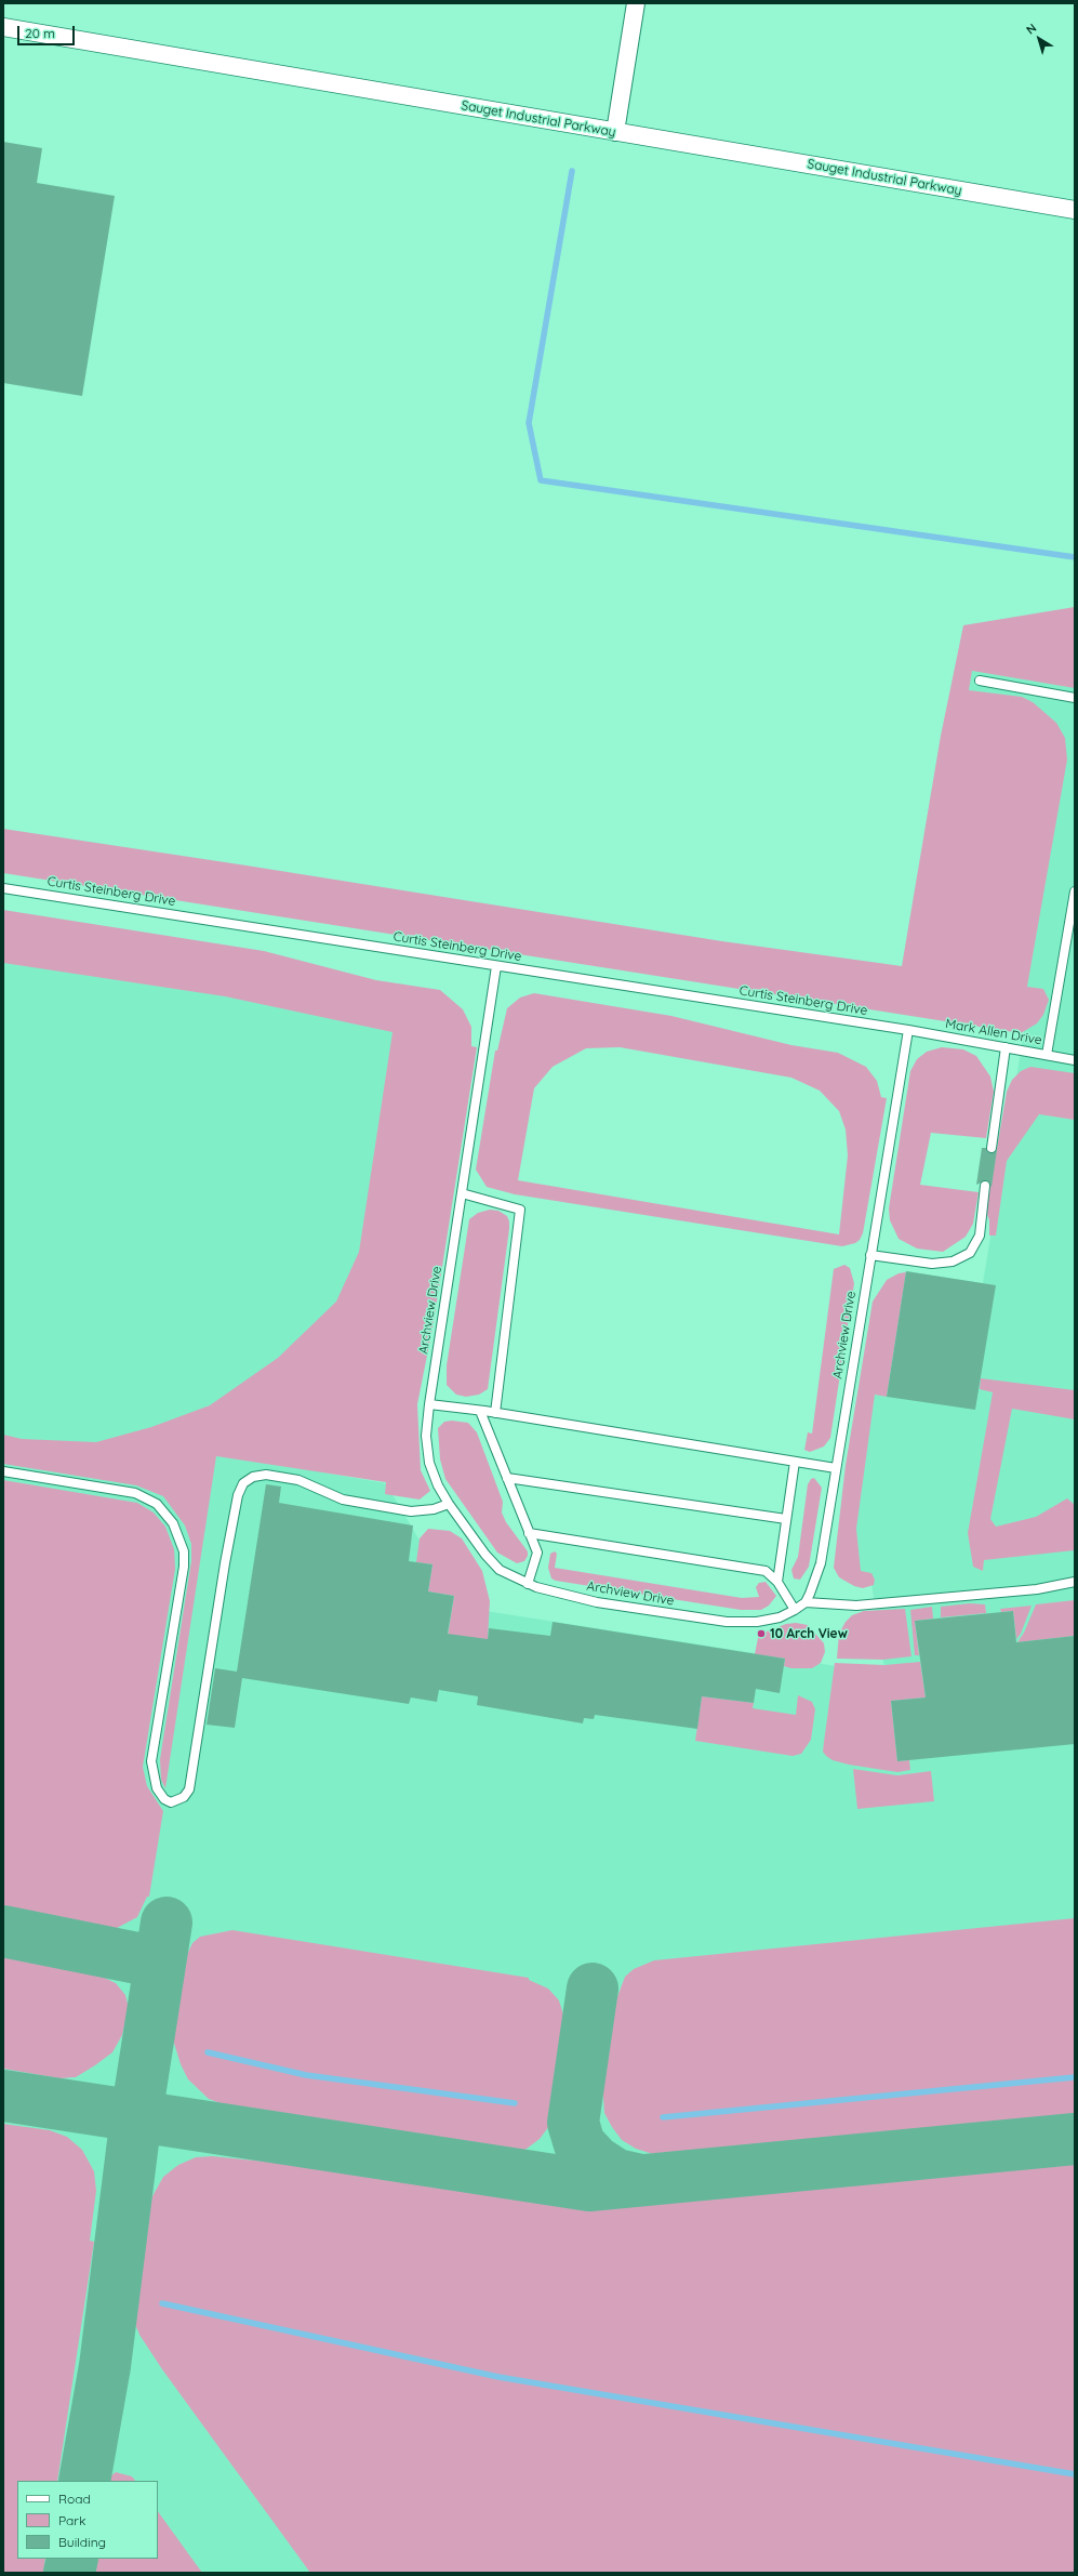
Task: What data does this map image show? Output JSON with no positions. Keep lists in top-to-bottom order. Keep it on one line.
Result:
{"streets":{"street":["Sauget Industrial Parkway"],"lane":["Curtis Steinberg Drive","Mark Allen Drive","Archview Drive"]},"crossings":[["Curtis Steinberg Drive","Mark Allen Drive"],["Curtis Steinberg Drive","Archview Drive"],["Mark Allen Drive","Archview Drive"]],"places":["10 Arch View"],"legend":["Road","Park","Building"],"scale_bar":"20 m","north":"top left"}
